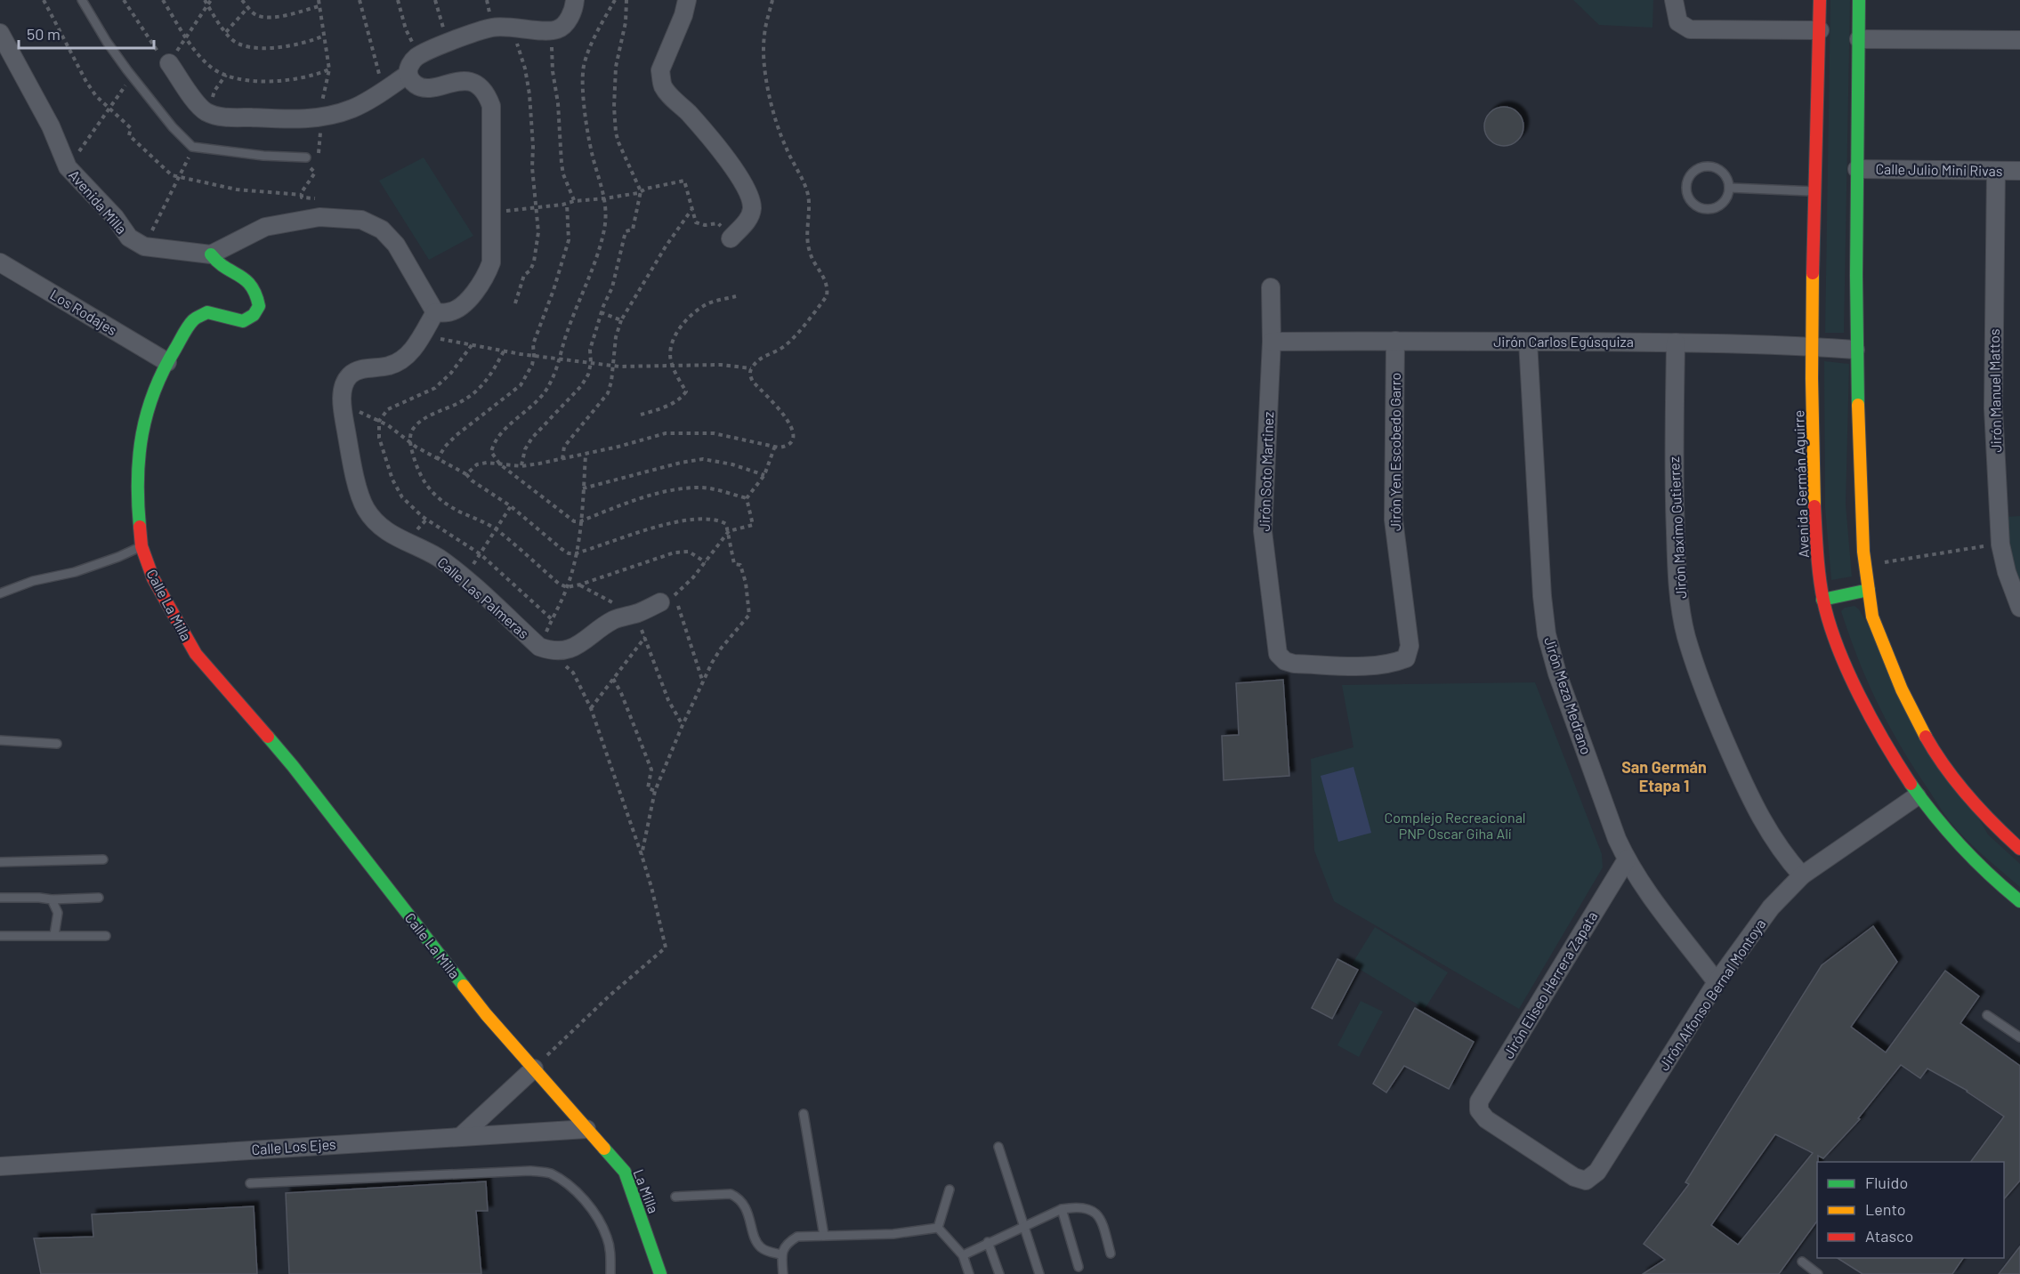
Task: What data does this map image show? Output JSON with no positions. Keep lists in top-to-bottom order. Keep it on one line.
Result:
{"streets":{"main road":["Avenida Germán Aguirre","Calle La Milla","La Milla"],"street":["Calle Julio Mini Rivas","Avenida Milla","Los Rodajes","Jirón Carlos Egúsquiza","Jirón Manuel Mattos","Jirón Yen Escobedo Garro","Jirón Soto Martinez","Jirón Maximo Gutierrez","Calle Las Palmeras","Jirón Meza Medrano","Jirón Eliseo Herrera Zapata","Jirón Alfonso Bernal Montoya","Calle Los Ejes"]},"crossings":[["Calle Julio Mini Rivas","Jirón Manuel Mattos"],["Los Rodajes","Calle La Milla"],["Jirón Carlos Egúsquiza","Jirón Yen Escobedo Garro"],["Jirón Carlos Egúsquiza","Jirón Soto Martinez"],["Jirón Carlos Egúsquiza","Avenida Germán Aguirre"],["Jirón Carlos Egúsquiza","Jirón Maximo Gutierrez"],["Jirón Carlos Egúsquiza","Jirón Meza Medrano"],["Jirón Yen Escobedo Garro","Jirón Soto Martinez"],["Avenida Germán Aguirre","Jirón Alfonso Bernal Montoya"],["Jirón Maximo Gutierrez","Jirón Alfonso Bernal Montoya"],["Calle La Milla","Calle Los Ejes"],["Calle La Milla","La Milla"],["Jirón Meza Medrano","Jirón Eliseo Herrera Zapata"],["Jirón Meza Medrano","Jirón Alfonso Bernal Montoya"],["Jirón Eliseo Herrera Zapata","Jirón Alfonso Bernal Montoya"],["Calle Los Ejes","La Milla"]],"districts":["San Germán Etapa 1"],"parks":["Complejo Recreacional PNP Oscar Giha Alí"],"legend":["Fluido","Lento","Atasco"],"scale_bar":"50 m"}
